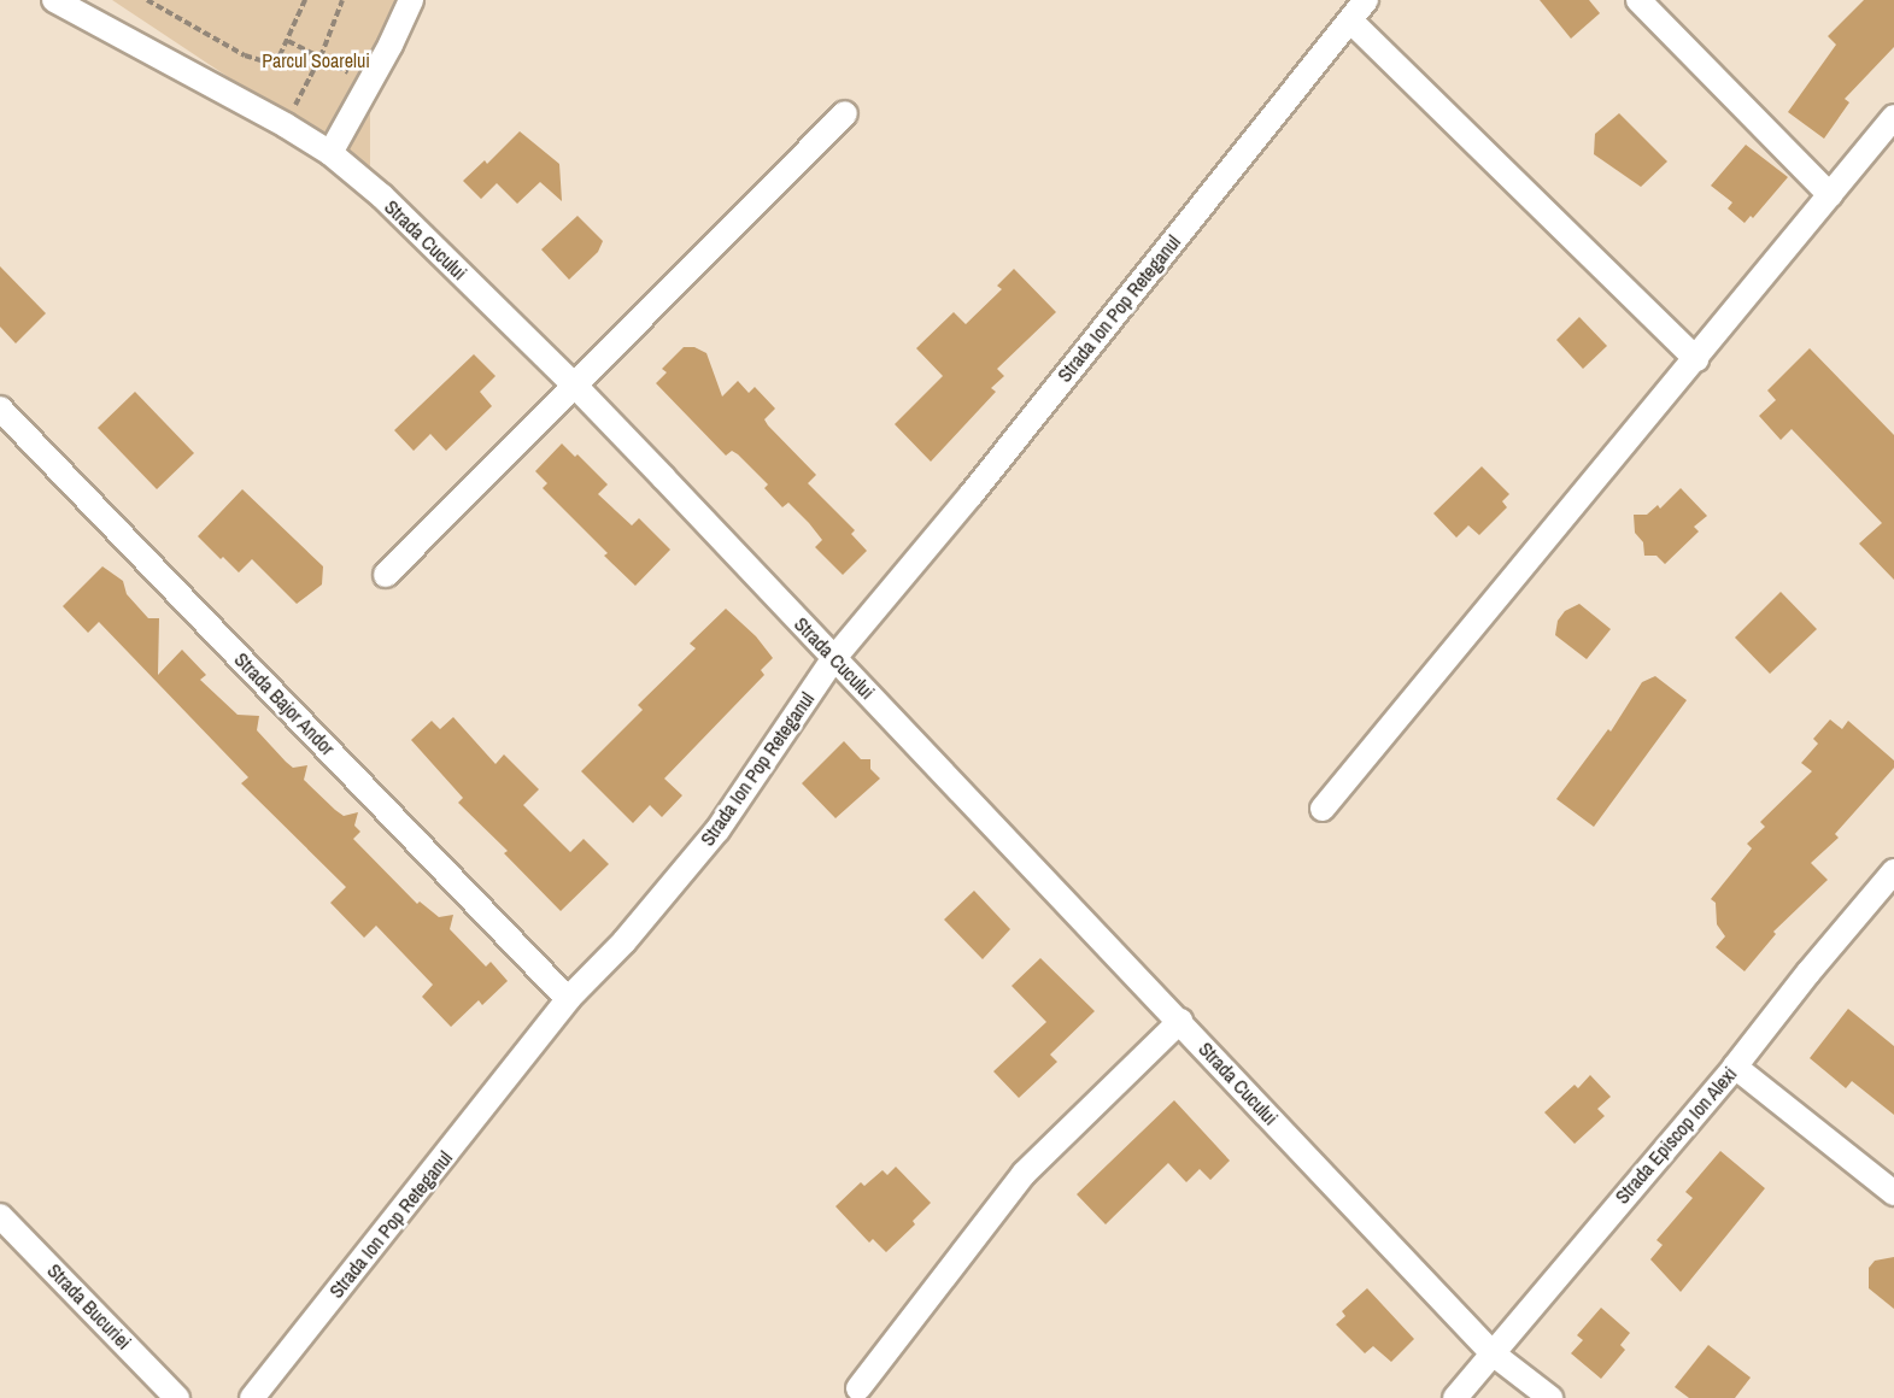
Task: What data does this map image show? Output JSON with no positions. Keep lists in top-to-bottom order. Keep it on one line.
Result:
{"streets":{"street":["Strada Cucului","Strada Ion Pop Reteganul","Strada Bajor Andor","Strada Episcop Ion Alexi","Strada Bucuriei"]},"crossings":[["Strada Cucului","Strada Ion Pop Reteganul"],["Strada Cucului","Strada Episcop Ion Alexi"],["Strada Ion Pop Reteganul","Strada Bajor Andor"]],"parks":["Parcul Soarelui"]}
